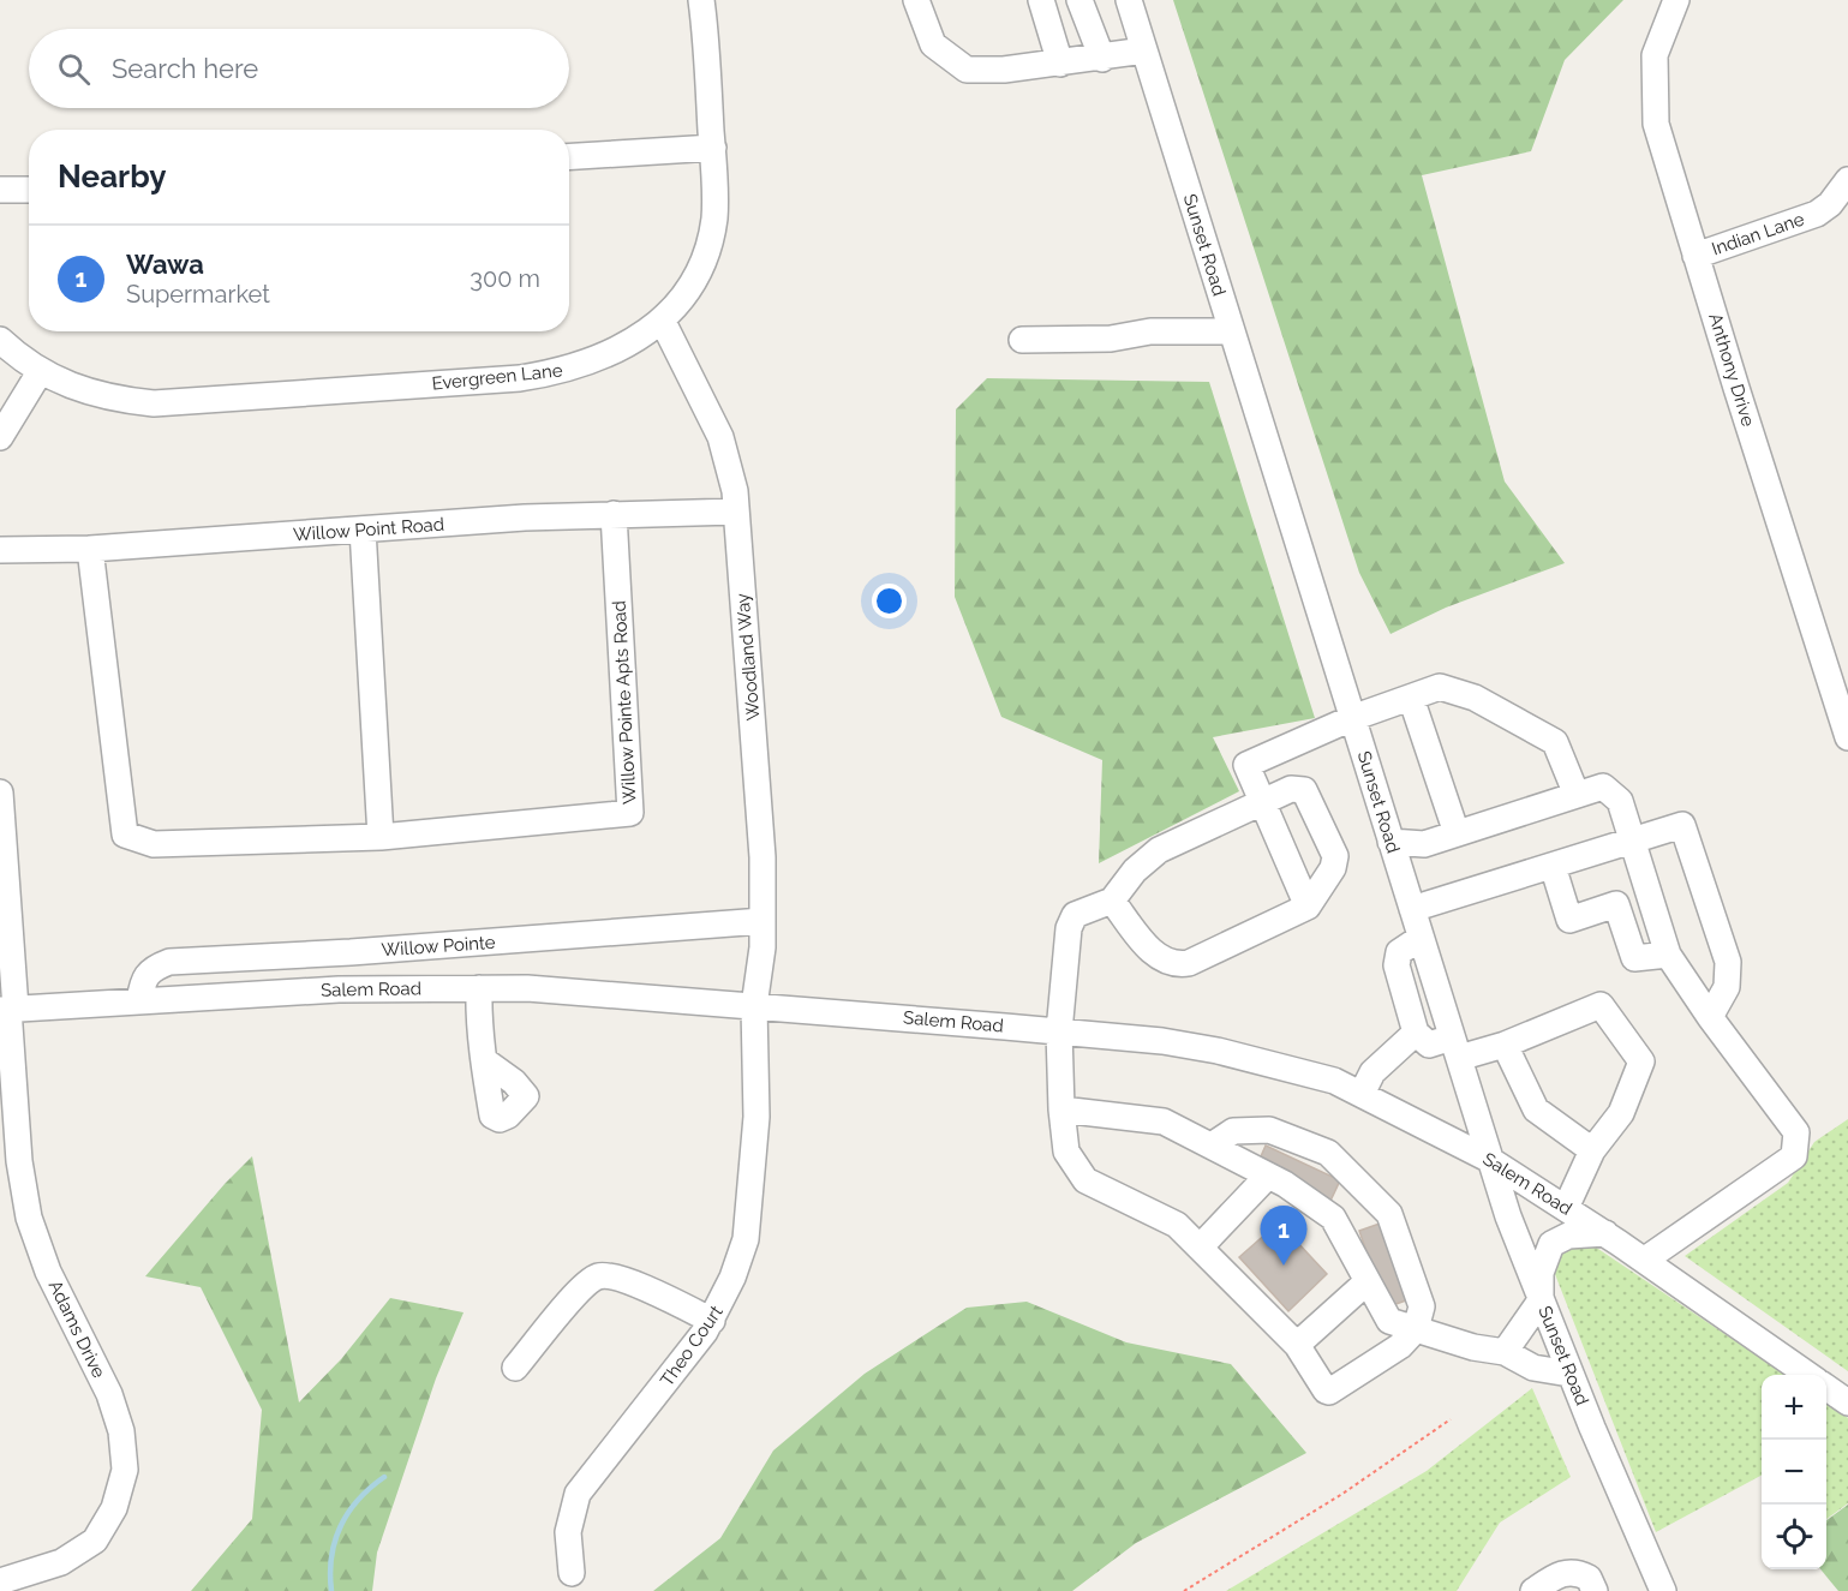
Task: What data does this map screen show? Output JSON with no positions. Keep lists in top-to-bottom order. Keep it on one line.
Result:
{"streets":{"street":["Indian Lane","Sunset Road","Anthony Drive","Evergreen Lane","Willow Point Road","Woodland Way","Willow Pointe Apts Road","Willow Pointe","Salem Road","Adams Drive","Theo Court"]},"crossings":[["Indian Lane","Anthony Drive"],["Sunset Road","Salem Road"],["Evergreen Lane","Woodland Way"],["Willow Point Road","Woodland Way"],["Willow Point Road","Willow Pointe Apts Road"],["Woodland Way","Willow Pointe"],["Woodland Way","Salem Road"],["Woodland Way","Theo Court"],["Willow Pointe","Salem Road"],["Salem Road","Adams Drive"],["Salem Road","Theo Court"]],"page":{"search":"Search here","heading":"Nearby","list":[{"mark":"1","name":"Wawa","note":"Supermarket","value":"300 m"}],"pins":"1","map_buttons":["+","−"]}}
